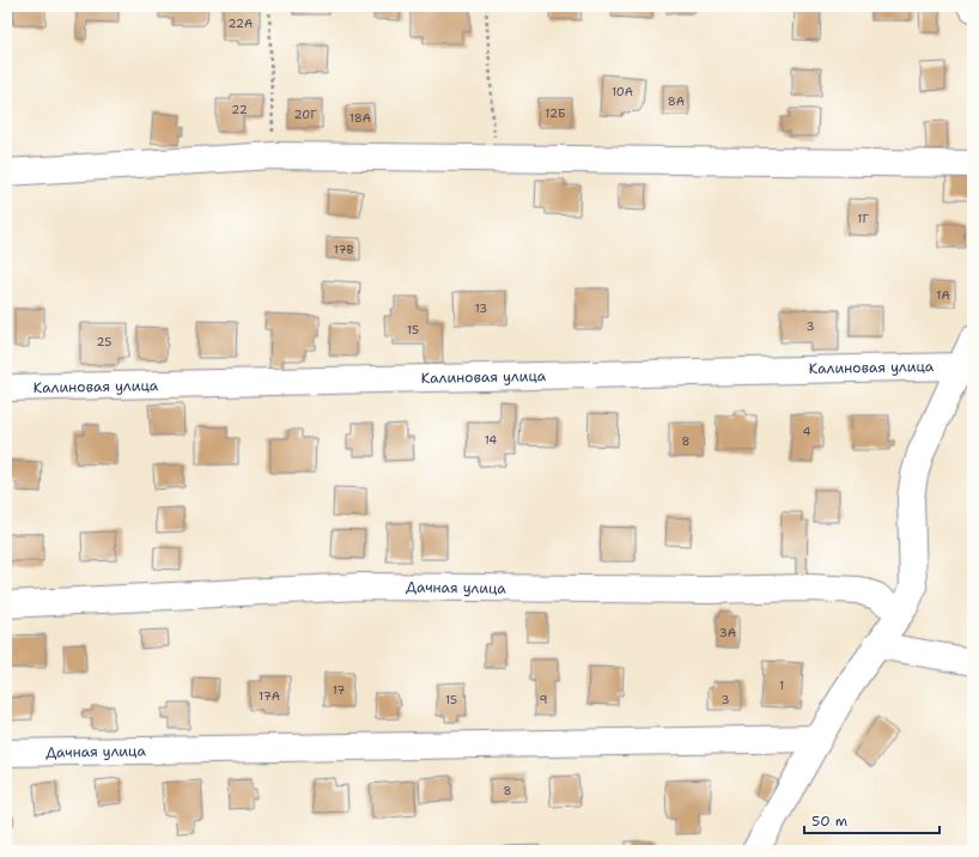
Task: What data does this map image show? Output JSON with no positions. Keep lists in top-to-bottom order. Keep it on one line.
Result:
{"streets":{"street":["Калиновая улица","Дачная улица"]},"house_numbers":["22А","10А","8А","22","12Б","20Г","18А","1Г","17В","1А","13","3","15","25","4","14","8","3А","1","17","17А","15","9","3","8"],"scale_bar":"50 m"}
